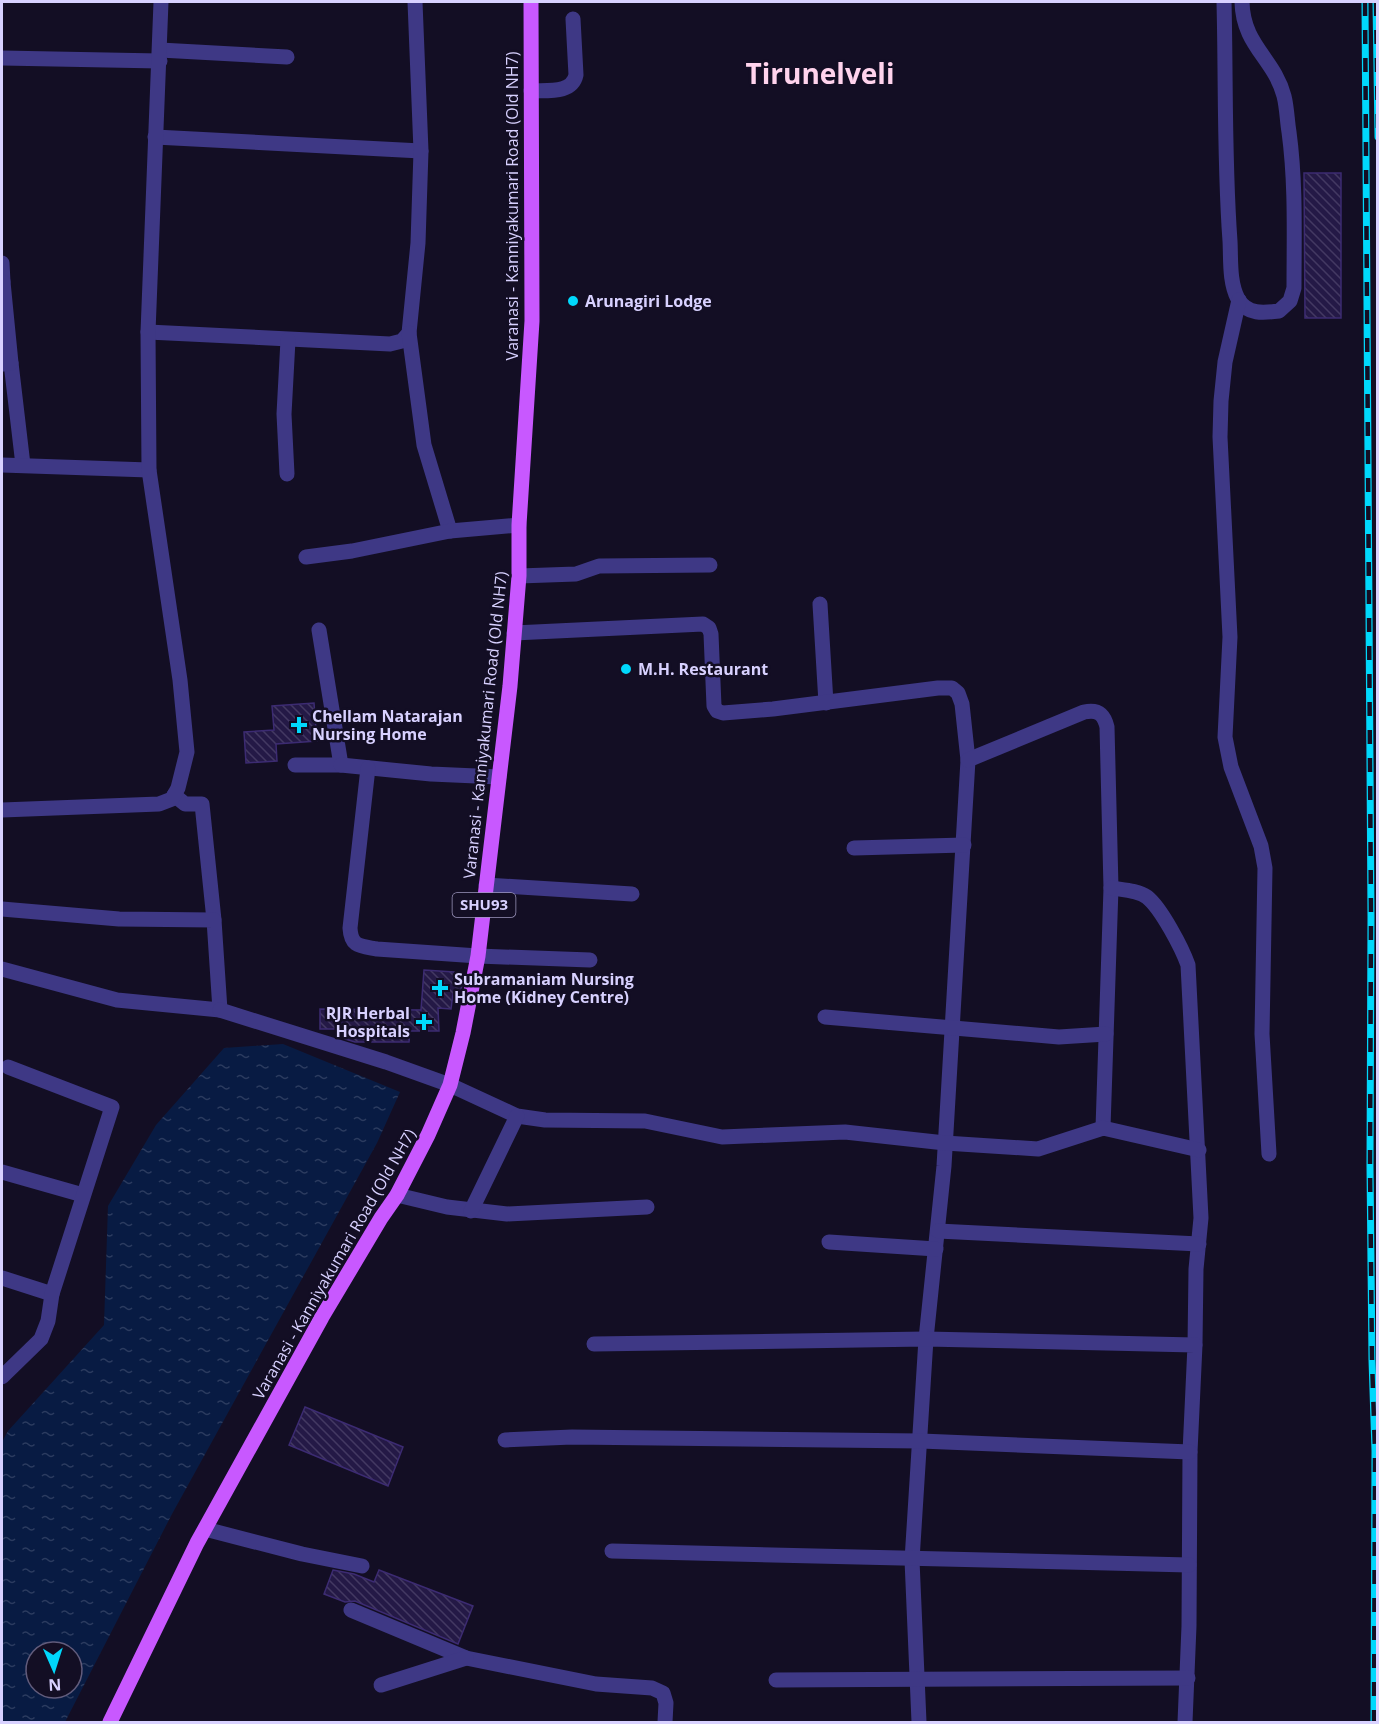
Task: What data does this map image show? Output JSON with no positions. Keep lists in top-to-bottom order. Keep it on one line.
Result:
{"streets":{"main road":["Varanasi - Kanniyakumari Road (Old NH7)","SHU93"]},"districts":["Tirunelveli"],"places":{"other":["Arunagiri Lodge","M.H. Restaurant"],"health":["Chellam Natarajan Nursing Home","Subramaniam Nursing Home (Kidney Centre)","RJR Herbal Hospitals"]},"north":"bottom"}
